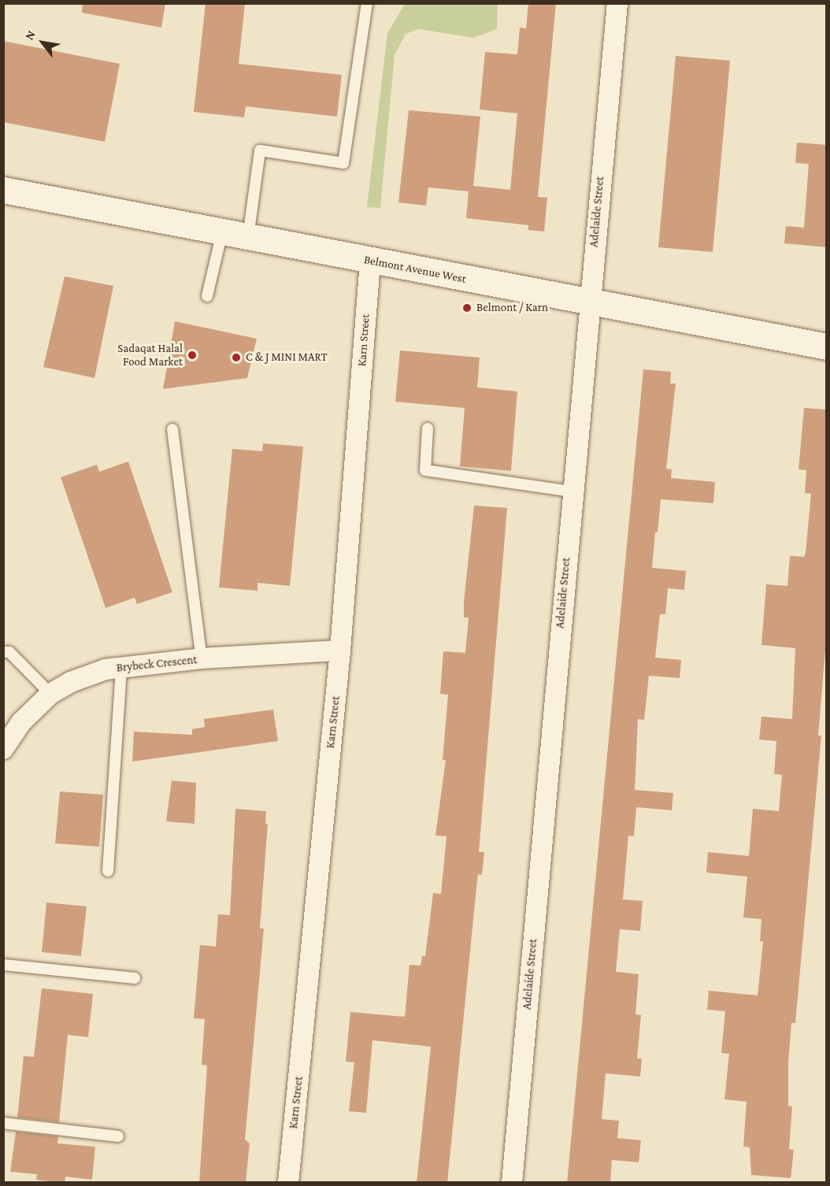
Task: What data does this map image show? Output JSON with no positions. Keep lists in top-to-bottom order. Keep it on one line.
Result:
{"streets":{"street":["Adelaide Street","Belmont Avenue West","Karn Street","Brybeck Crescent"]},"crossings":[["Adelaide Street","Belmont Avenue West"],["Belmont Avenue West","Karn Street"],["Karn Street","Brybeck Crescent"]],"places":["Belmont / Karn","Sadaqat Halal Food Market","C & J MINI MART"],"north":"top left"}
